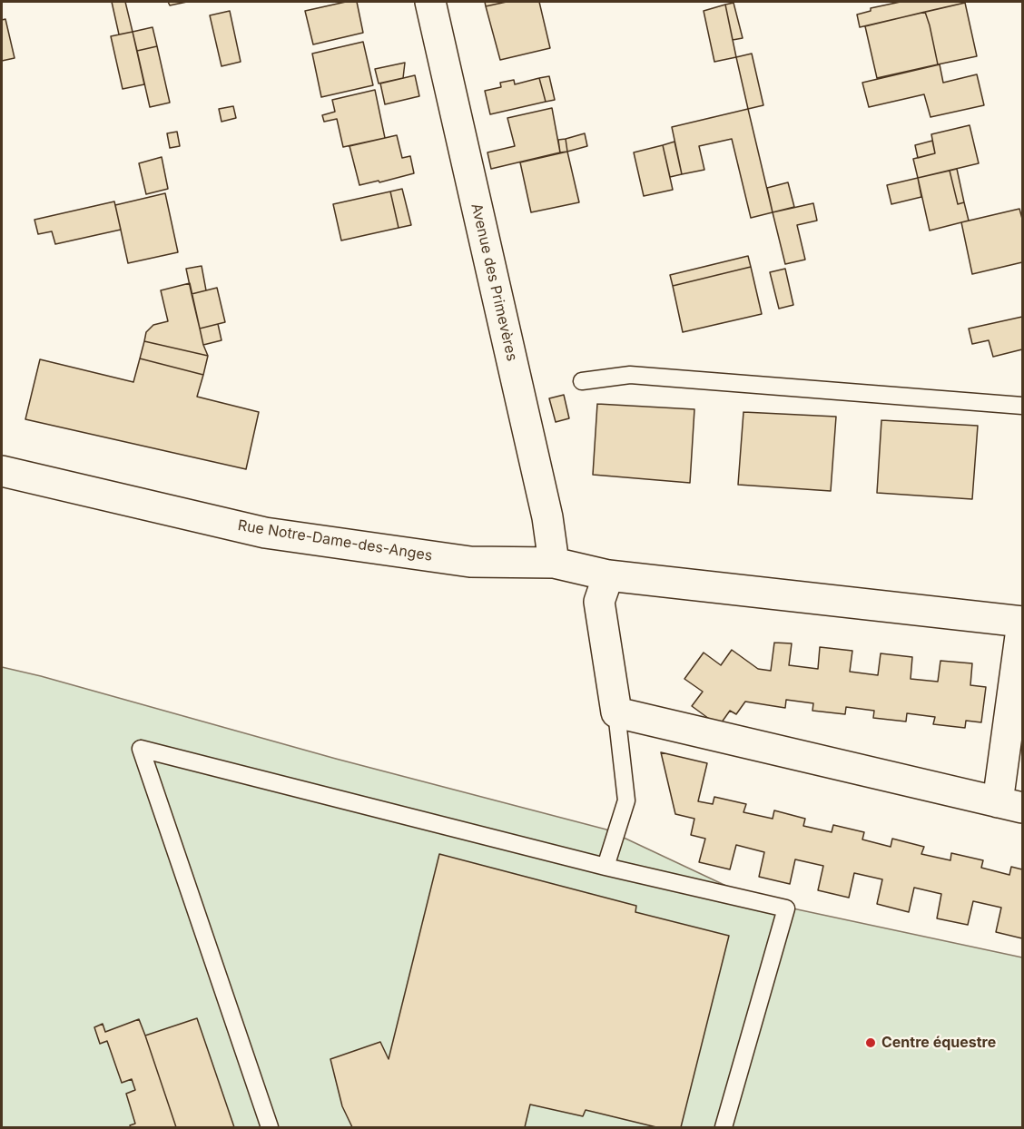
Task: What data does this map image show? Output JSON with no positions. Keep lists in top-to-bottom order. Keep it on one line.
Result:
{"streets":{"street":["Avenue des Primevères","Rue Notre-Dame-des-Anges"]},"crossings":[["Avenue des Primevères","Rue Notre-Dame-des-Anges"]],"places":["Centre équestre"]}
